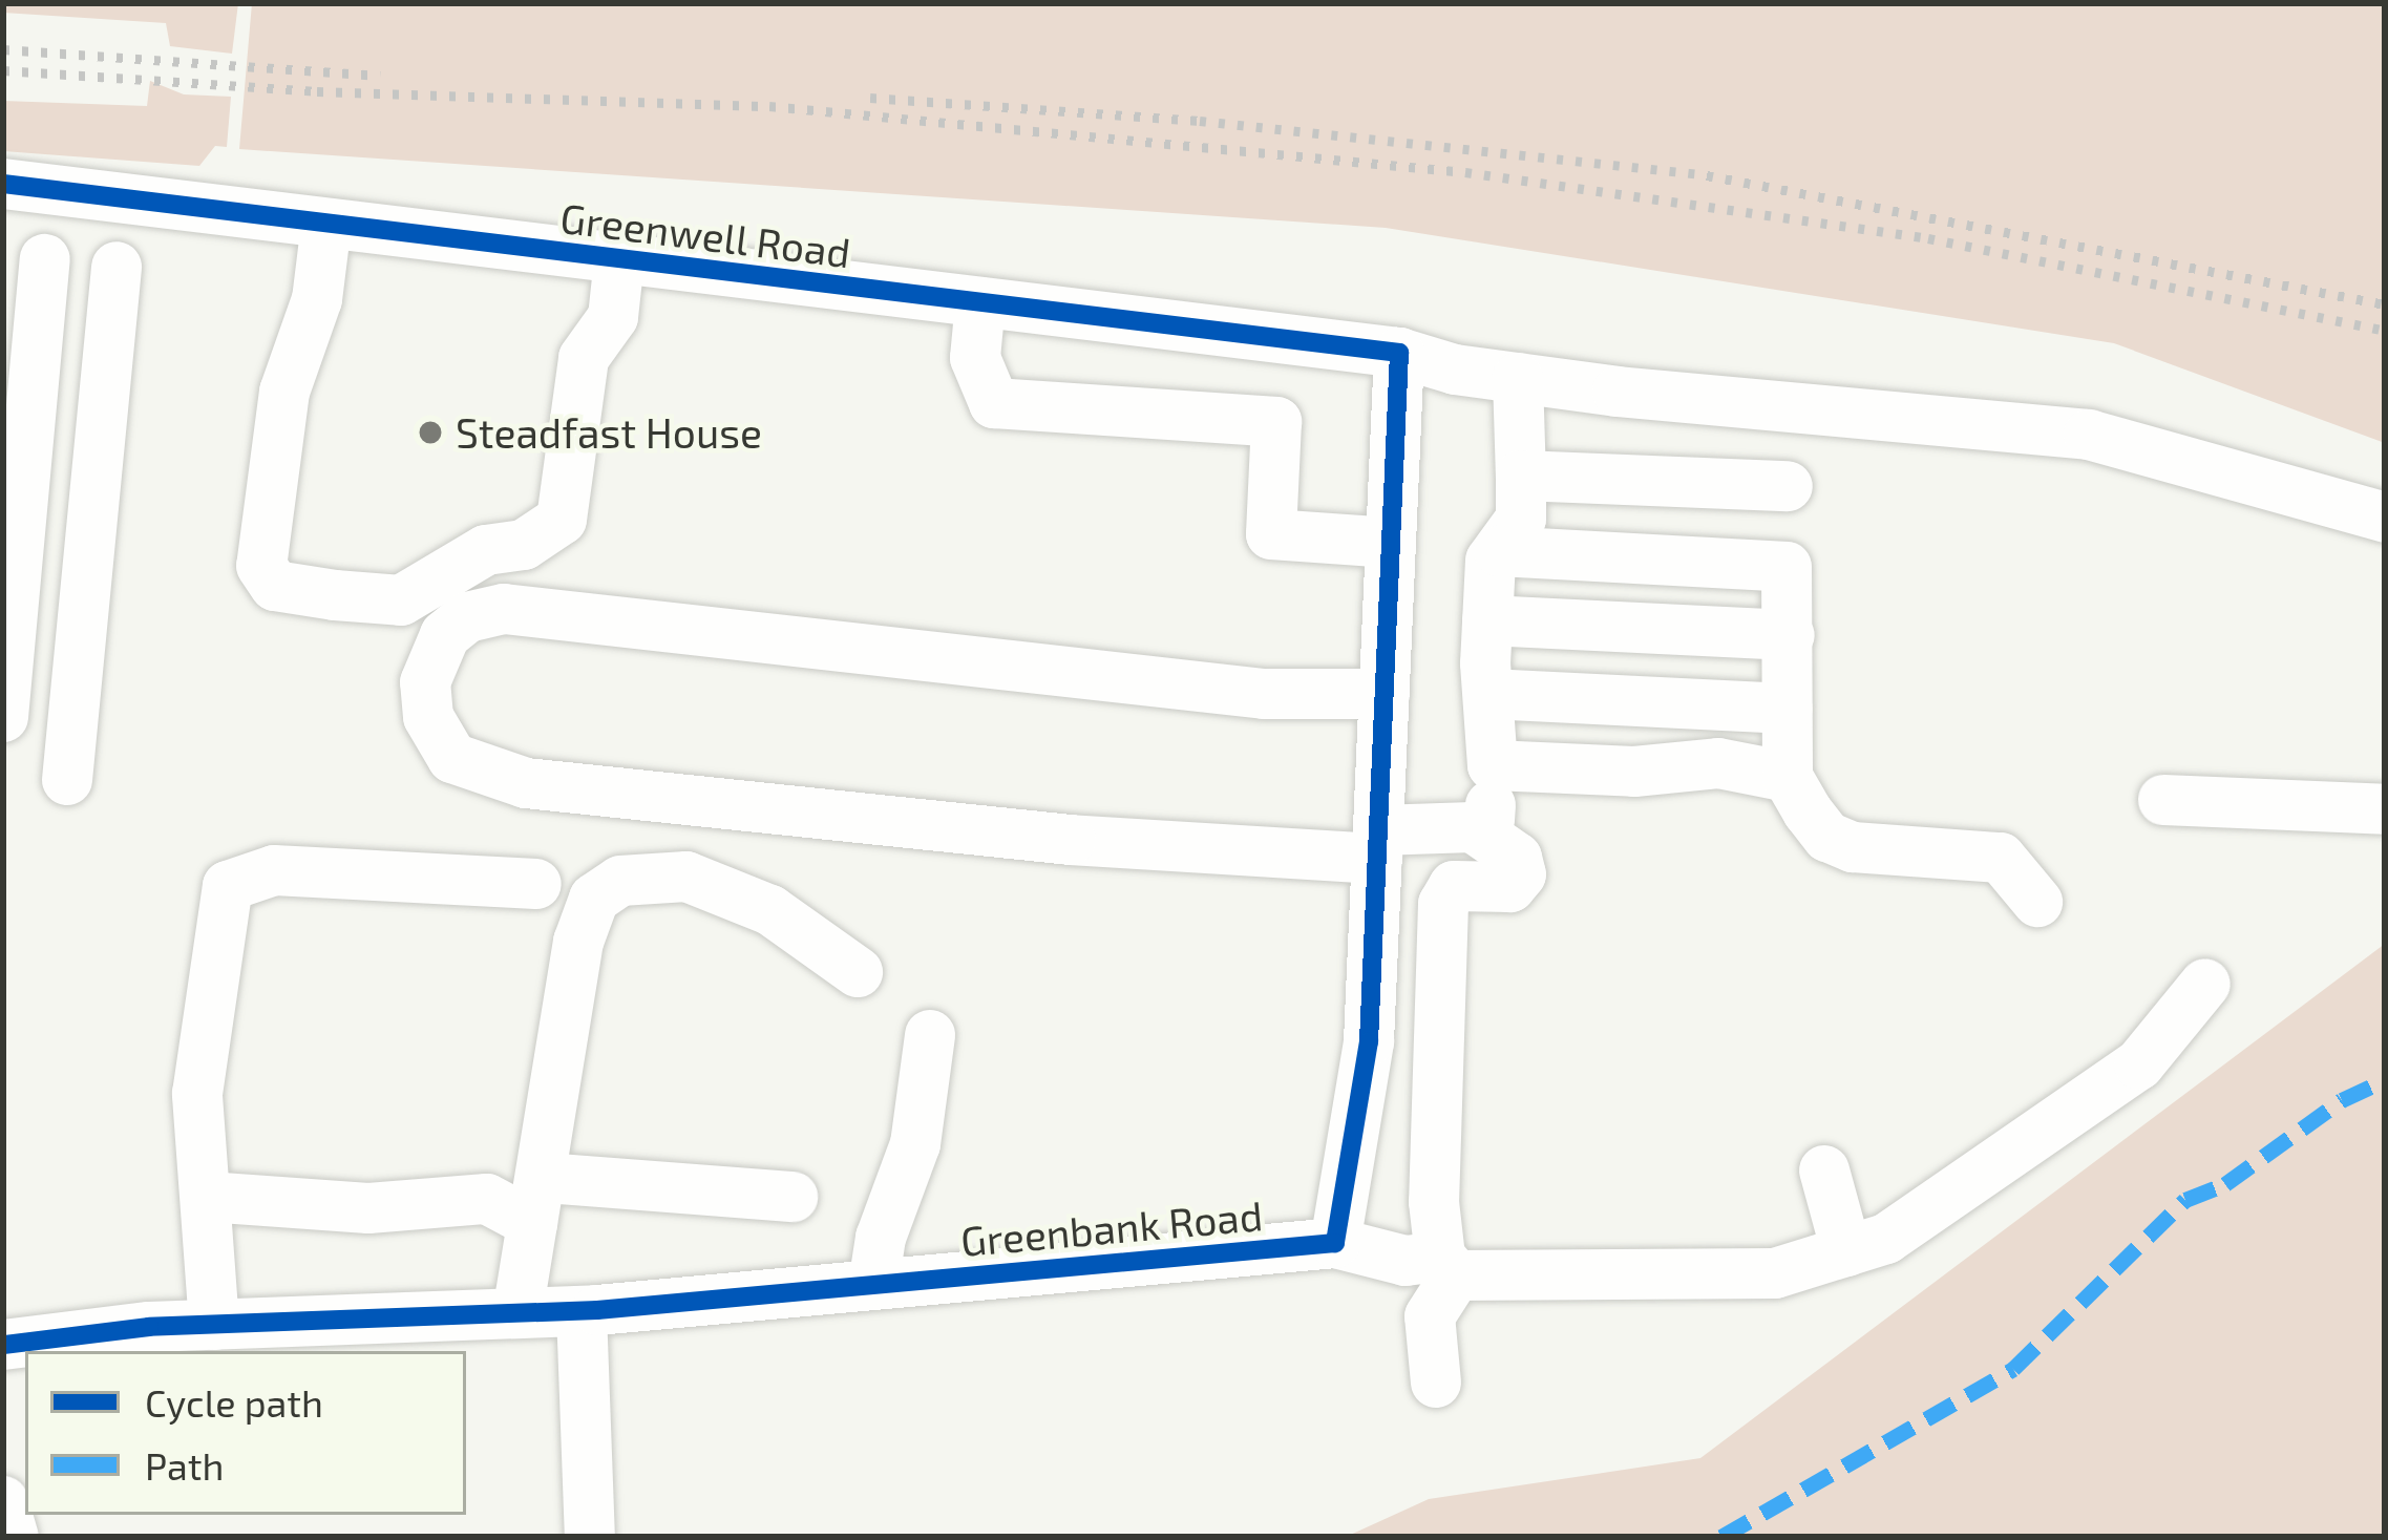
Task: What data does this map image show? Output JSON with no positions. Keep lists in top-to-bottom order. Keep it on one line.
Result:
{"streets":{"street":["Greenwell Road","Greenbank Road"]},"places":["Steadfast House"],"legend":["Cycle path","Path"]}
